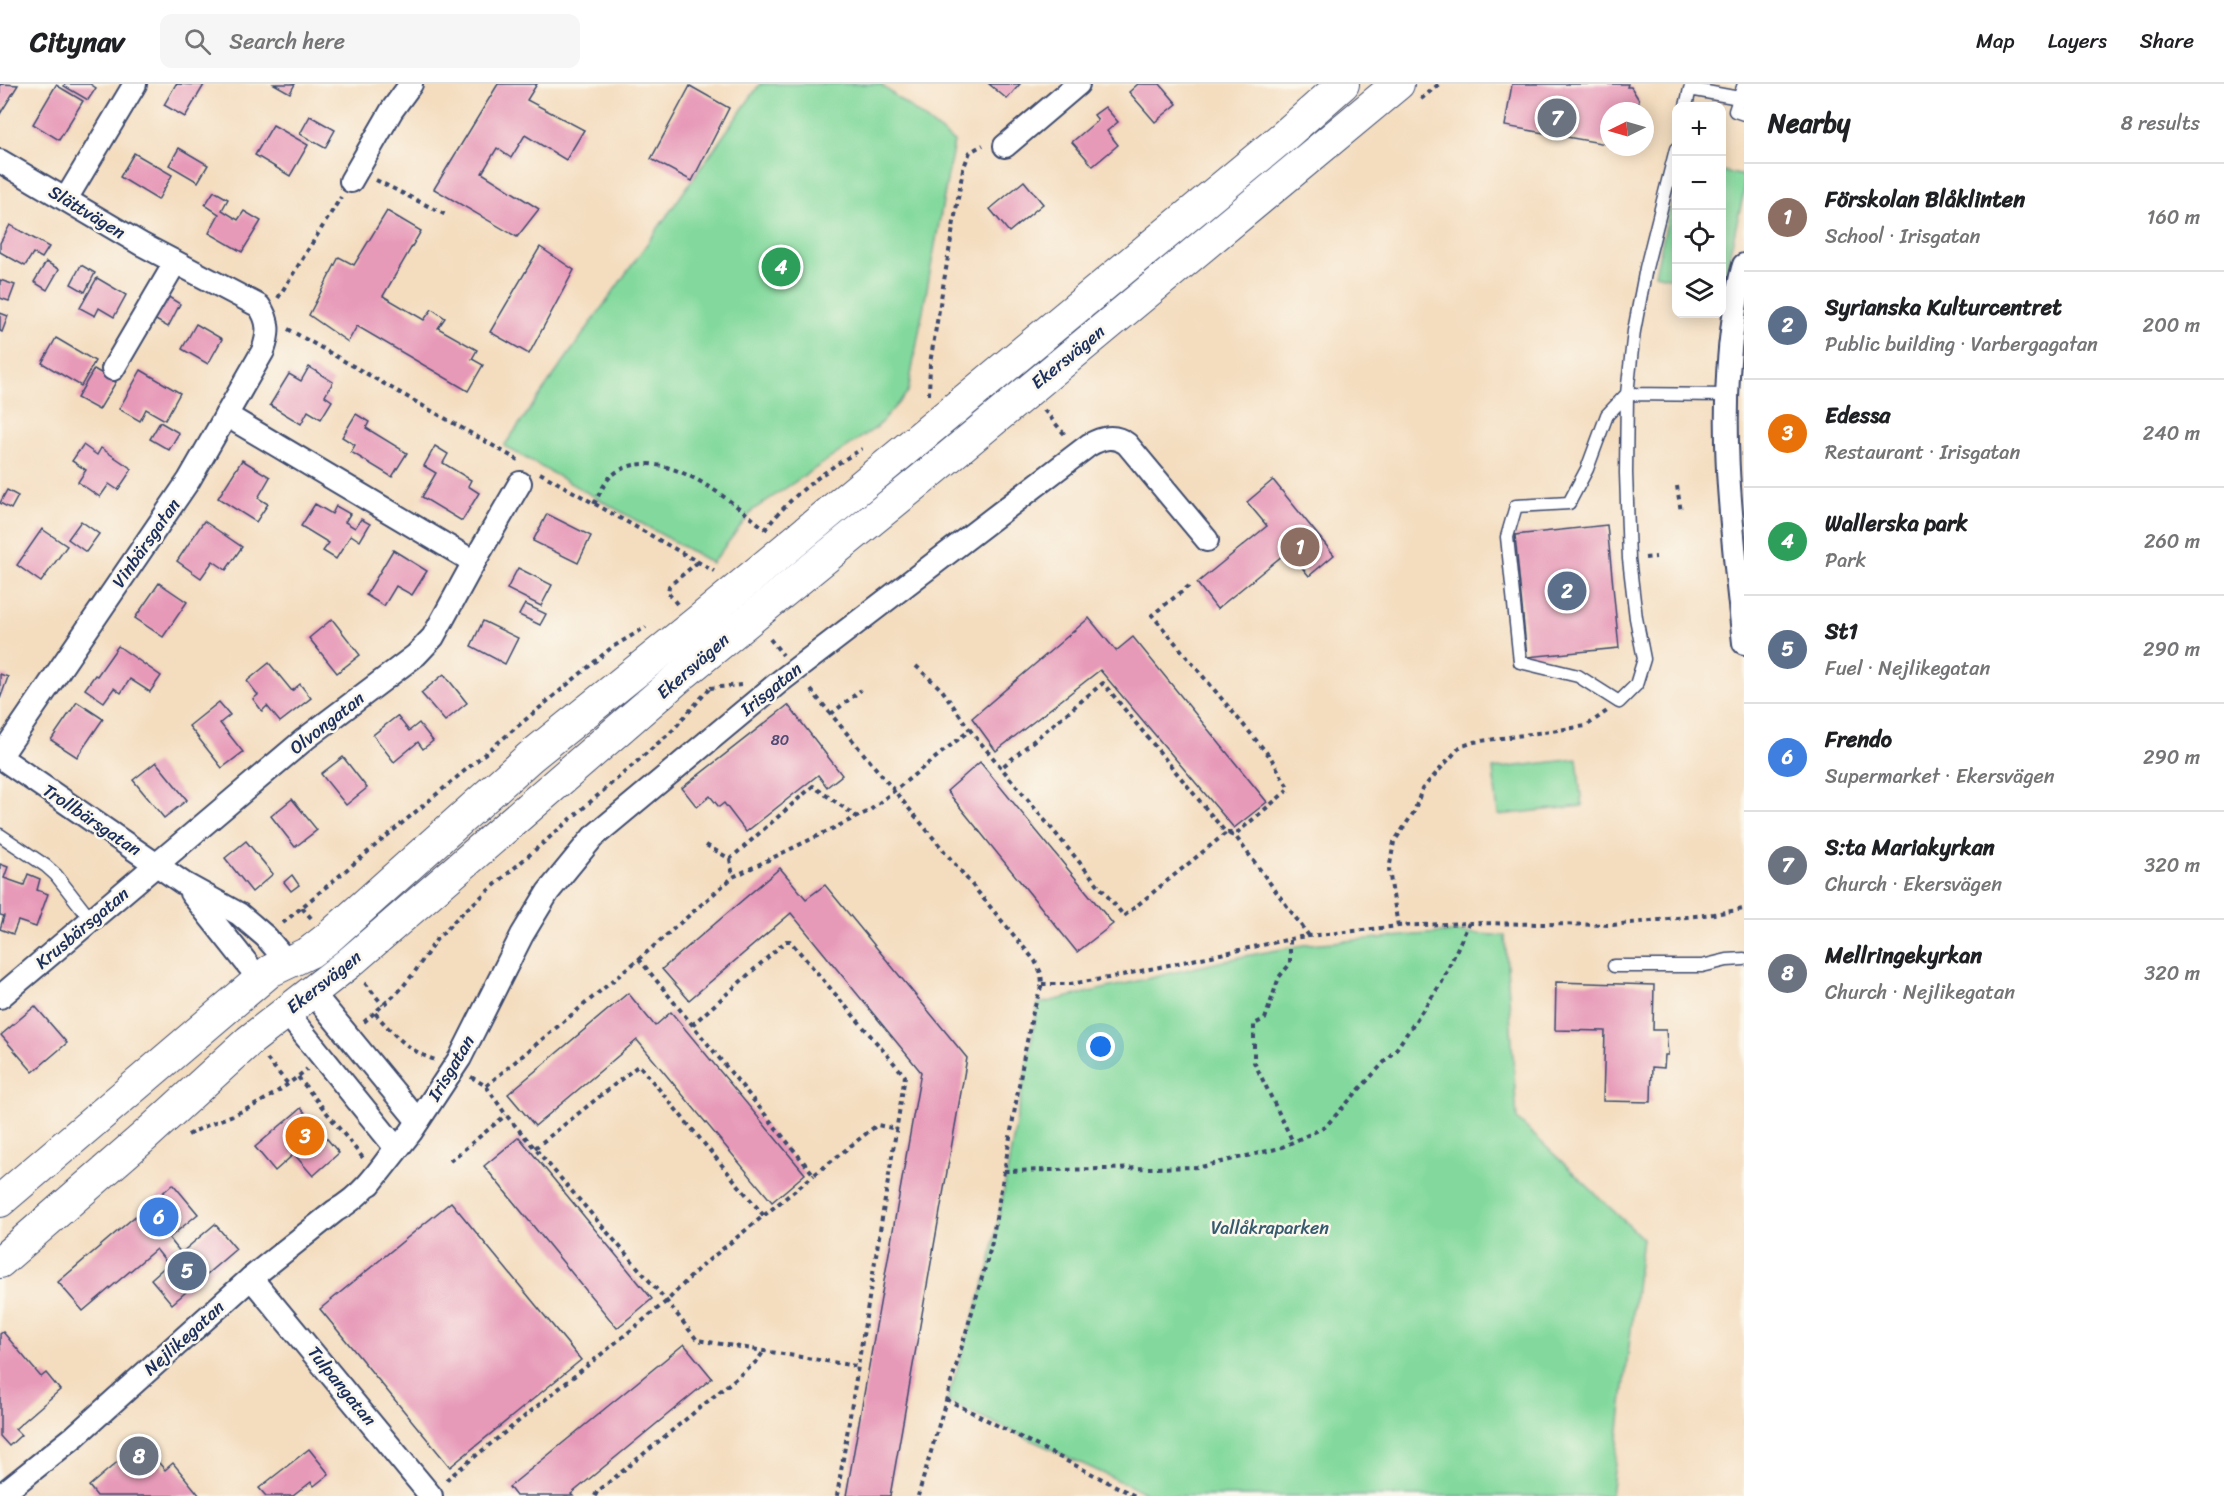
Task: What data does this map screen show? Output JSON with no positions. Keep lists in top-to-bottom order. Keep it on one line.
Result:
{"streets":{"main road":["Ekersvägen"],"street":["Slättvägen","Vinbärsgatan","Irisgatan","Olvongatan","Trollbärsgatan","Krusbärsgatan","Nejlikegatan","Tulpangatan"]},"crossings":[["Slättvägen","Vinbärsgatan"],["Ekersvägen","Irisgatan"],["Ekersvägen","Trollbärsgatan"],["Vinbärsgatan","Trollbärsgatan"],["Irisgatan","Nejlikegatan"],["Olvongatan","Trollbärsgatan"],["Olvongatan","Krusbärsgatan"],["Trollbärsgatan","Krusbärsgatan"],["Nejlikegatan","Tulpangatan"]],"parks":["Vallåkraparken"],"house_numbers":["80"],"north":"left","page":{"header":"Citynav","search":"Search here","nav":["Map","Layers","Share"],"heading":["Nearby","8 results"],"pins":["7","4","1","2","3","6","5","8"],"map_buttons":["+","−"],"list":[{"mark":"1","name":"Förskolan Blåklinten","note":"School · Irisgatan","value":"160 m"},{"mark":"2","name":"Syrianska Kulturcentret","note":"Public building · Varbergagatan","value":"200 m"},{"mark":"3","name":"Edessa","note":"Restaurant · Irisgatan","value":"240 m"},{"mark":"4","name":"Wallerska park","note":"Park","value":"260 m"},{"mark":"5","name":"St1","note":"Fuel · Nejlikegatan","value":"290 m"},{"mark":"6","name":"Frendo","note":"Supermarket · Ekersvägen","value":"290 m"},{"mark":"7","name":"S:ta Mariakyrkan","note":"Church · Ekersvägen","value":"320 m"},{"mark":"8","name":"Mellringekyrkan","note":"Church · Nejlikegatan","value":"320 m"}]}}
